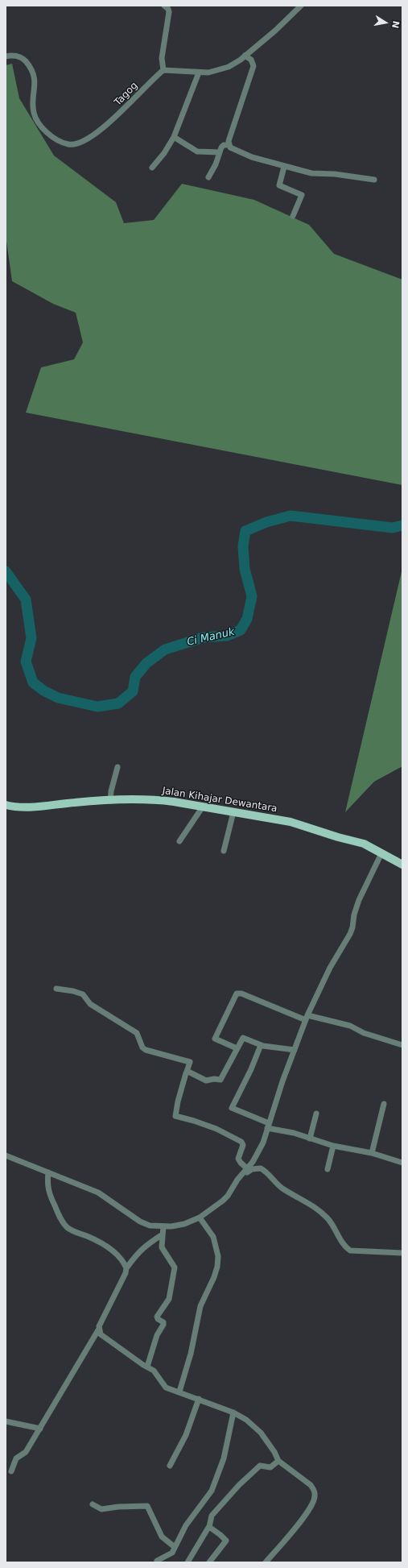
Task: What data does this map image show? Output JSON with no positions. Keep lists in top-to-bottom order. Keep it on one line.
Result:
{"streets":{"main road":["Jalan Kihajar Dewantara"],"street":["Tagog"]},"water":["Ci Manuk"],"north":"right"}
